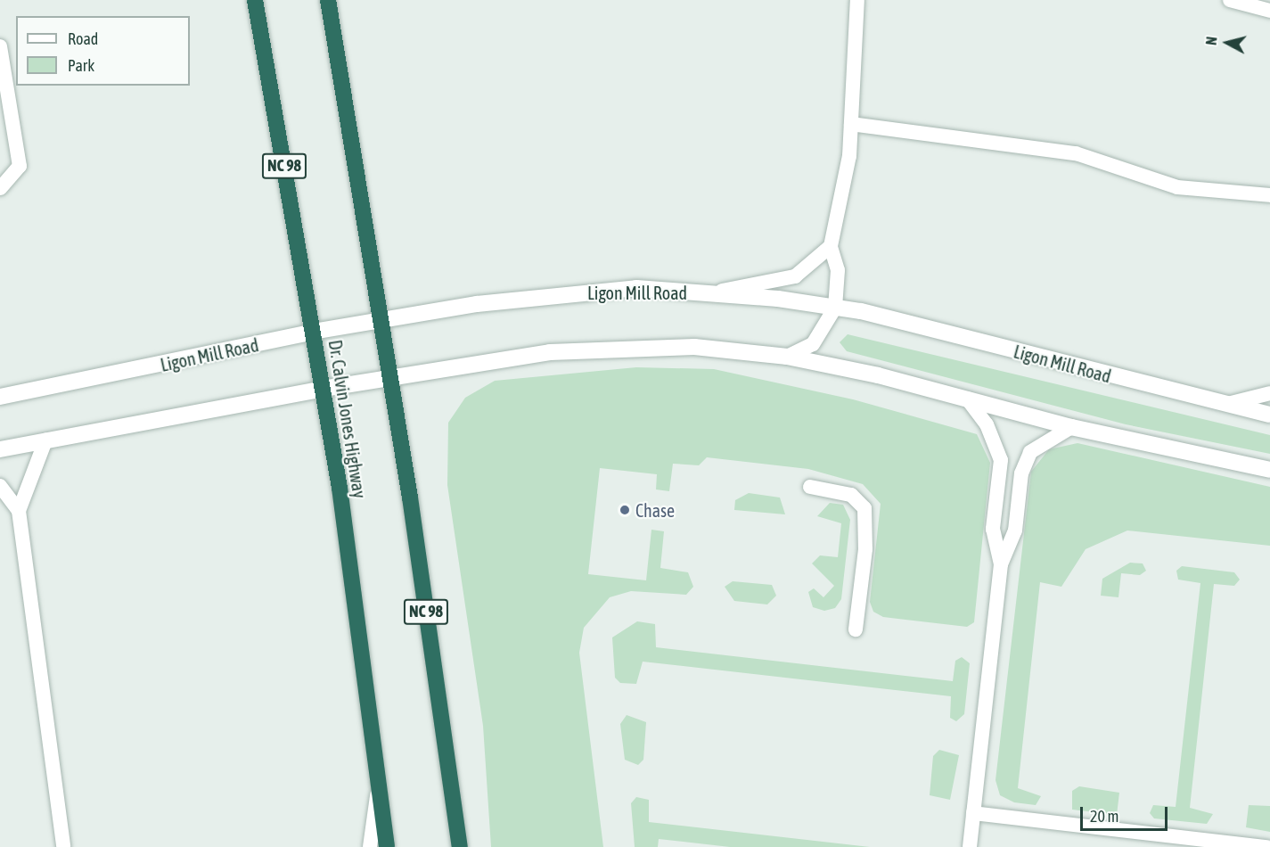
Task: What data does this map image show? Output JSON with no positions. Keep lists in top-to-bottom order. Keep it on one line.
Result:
{"streets":{"highway":["NC 98","Dr. Calvin Jones Highway"],"main road":["Ligon Mill Road"]},"crossings":[["NC 98","Ligon Mill Road"],["Ligon Mill Road","Dr. Calvin Jones Highway"]],"places":["Chase"],"legend":["Road","Park"],"scale_bar":"20 m","north":"left"}
